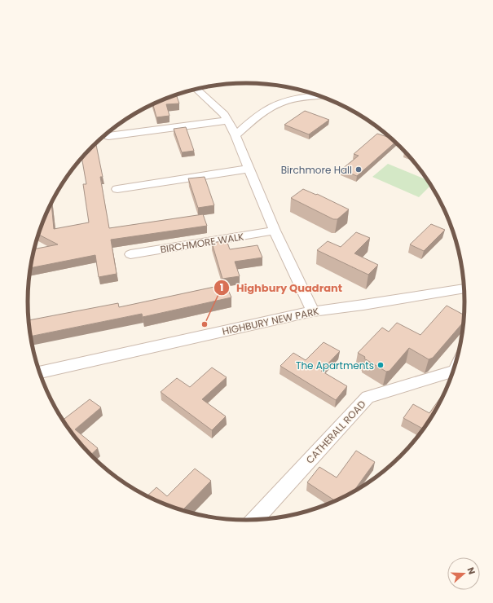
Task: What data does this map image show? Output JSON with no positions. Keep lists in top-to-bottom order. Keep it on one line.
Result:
{"streets":{"street":["BIRCHMORE WALK","HIGHBURY NEW PARK","CATHERALL ROAD"]},"places":["Birchmore Hall","Highbury Quadrant","The Apartments"],"north":"right"}
